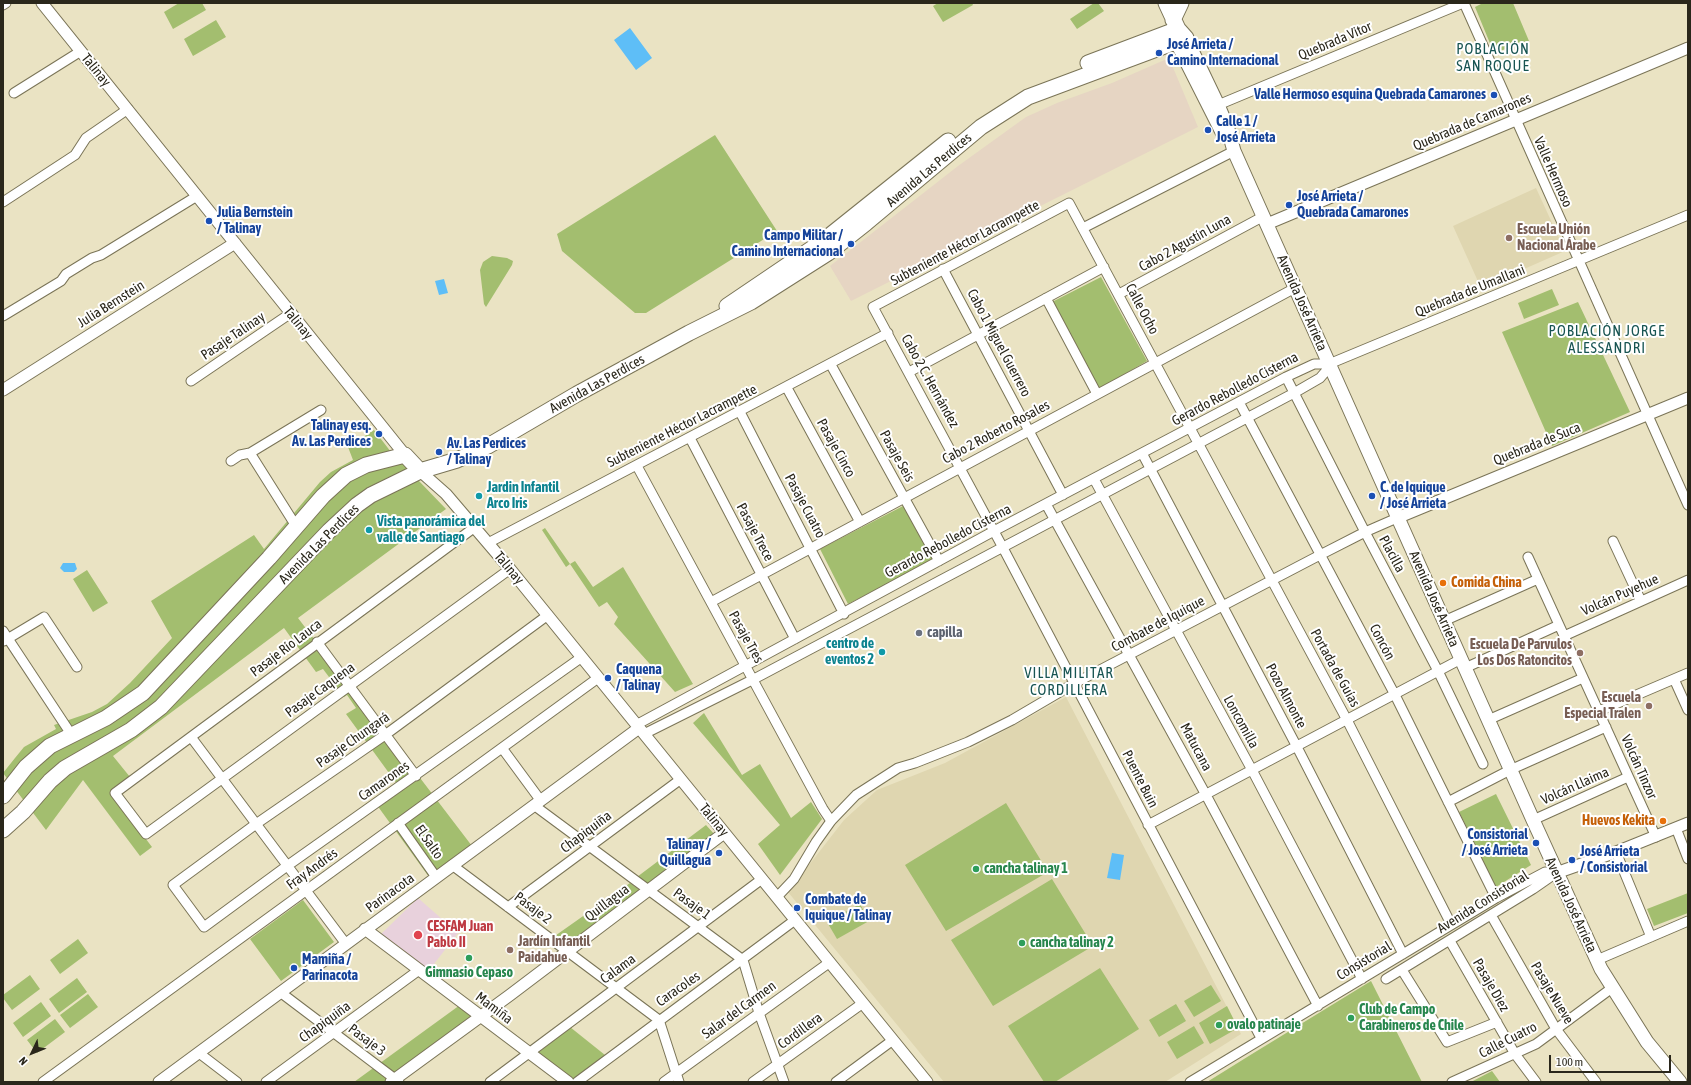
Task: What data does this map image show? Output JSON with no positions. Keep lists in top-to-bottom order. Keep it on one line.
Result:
{"streets":{"main road":["Talinay","Avenida Las Perdices","Avenida José Arrieta"],"street":["Quebrada Vitor","Quebrada de Camarones","Valle Hermoso","Subteniente Héctor Lacrampette","Cabo 2 Agustín Luna","Quebrada de Umallani","Julia Bernstein","Calle Ocho","Pasaje Talinay","Cabo 1 Miguel Guerrero","Cabo 2 C. Hernández","Gerardo Rebolledo Cisterna","Cabo 2 Roberto Rosales","Quebrada de Suca","Pasaje Cinco","Pasaje Seis","Pasaje Cuatro","Pasaje Trece","Placilla","Volcán Puyehue","Combate de Iquique","Pasaje Tres","Concón","Pasaje Río Lauca","Portada de Guías","Pasaje Caquena","Pozo Almonte","Loncomilla","Pasaje Chungará","Matucana","Volcán Tinzor","Puente Buin","Camarones","Volcán Llaima","Chapiquiña","El Salto","Fray Andrés","Parinacota","Avenida Consistorial","Quillagua","Pasaje 1","Pasaje 2","Consistorial","Calama","Pasaje Diez","Caracoles","Pasaje Nueve","Mamiña","Salar del Carmen","Cordillera","Pasaje 3","Calle Cuatro"]},"crossings":[["Quebrada Vitor","Valle Hermoso"],["Quebrada Vitor","Avenida José Arrieta"],["Talinay","Avenida Las Perdices"],["Talinay","Subteniente Héctor Lacrampette"],["Talinay","Julia Bernstein"],["Talinay","Pasaje Talinay"],["Talinay","Gerardo Rebolledo Cisterna"],["Talinay","Combate de Iquique"],["Talinay","Pasaje Río Lauca"],["Talinay","Pasaje Caquena"],["Talinay","Pasaje Chungará"],["Talinay","Camarones"],["Talinay","Chapiquiña"],["Talinay","Fray Andrés"],["Talinay","Parinacota"],["Talinay","Quillagua"],["Talinay","Calama"],["Talinay","Caracoles"],["Talinay","Salar del Carmen"],["Talinay","Cordillera"],["Quebrada de Camarones","Valle Hermoso"],["Quebrada de Camarones","Cabo 2 Agustín Luna"],["Quebrada de Camarones","Avenida José Arrieta"],["Avenida Las Perdices","Avenida José Arrieta"],["Valle Hermoso","Quebrada de Umallani"],["Valle Hermoso","Quebrada de Suca"],["Subteniente Héctor Lacrampette","Calle Ocho"],["Subteniente Héctor Lacrampette","Cabo 1 Miguel Guerrero"],["Subteniente Héctor Lacrampette","Cabo 2 C. Hernández"],["Subteniente Héctor Lacrampette","Pasaje Cinco"],["Subteniente Héctor Lacrampette","Pasaje Seis"],["Subteniente Héctor Lacrampette","Pasaje Cuatro"],["Subteniente Héctor Lacrampette","Pasaje Trece"],["Subteniente Héctor Lacrampette","Pasaje Tres"],["Cabo 2 Agustín Luna","Avenida José Arrieta"],["Cabo 2 Agustín Luna","Calle Ocho"],["Quebrada de Umallani","Avenida José Arrieta"],["Quebrada de Umallani","Gerardo Rebolledo Cisterna"],["Avenida José Arrieta","Gerardo Rebolledo Cisterna"],["Avenida José Arrieta","Cabo 2 Roberto Rosales"],["Avenida José Arrieta","Quebrada de Suca"],["Avenida José Arrieta","Combate de Iquique"],["Avenida José Arrieta","Volcán Llaima"],["Avenida José Arrieta","Avenida Consistorial"],["Avenida José Arrieta","Consistorial"],["Avenida José Arrieta","Calle Cuatro"],["Calle Ocho","Gerardo Rebolledo Cisterna"],["Calle Ocho","Cabo 2 Roberto Rosales"],["Calle Ocho","Portada de Guías"],["Cabo 1 Miguel Guerrero","Gerardo Rebolledo Cisterna"],["Cabo 1 Miguel Guerrero","Cabo 2 Roberto Rosales"],["Cabo 2 C. Hernández","Gerardo Rebolledo Cisterna"],["Cabo 2 C. Hernández","Cabo 2 Roberto Rosales"],["Cabo 2 C. Hernández","Puente Buin"],["Gerardo Rebolledo Cisterna","Pasaje Seis"],["Gerardo Rebolledo Cisterna","Pasaje Cuatro"],["Gerardo Rebolledo Cisterna","Pasaje Trece"],["Gerardo Rebolledo Cisterna","Placilla"],["Gerardo Rebolledo Cisterna","Pasaje Tres"],["Gerardo Rebolledo Cisterna","Concón"],["Gerardo Rebolledo Cisterna","Portada de Guías"],["Gerardo Rebolledo Cisterna","Pozo Almonte"],["Gerardo Rebolledo Cisterna","Loncomilla"],["Gerardo Rebolledo Cisterna","Matucana"],["Gerardo Rebolledo Cisterna","Puente Buin"],["Gerardo Rebolledo Cisterna","Parinacota"],["Cabo 2 Roberto Rosales","Pasaje Cinco"],["Cabo 2 Roberto Rosales","Pasaje Seis"],["Cabo 2 Roberto Rosales","Pasaje Cuatro"],["Cabo 2 Roberto Rosales","Pasaje Trece"],["Cabo 2 Roberto Rosales","Pasaje Tres"],["Quebrada de Suca","Combate de Iquique"],["Placilla","Combate de Iquique"],["Volcán Puyehue","Volcán Tinzor"],["Combate de Iquique","Pasaje Tres"],["Combate de Iquique","Concón"],["Combate de Iquique","Portada de Guías"],["Combate de Iquique","Pozo Almonte"],["Combate de Iquique","Loncomilla"],["Combate de Iquique","Matucana"],["Combate de Iquique","Puente Buin"],["Concón","Consistorial"],["Pasaje Río Lauca","Pasaje Caquena"],["Portada de Guías","Consistorial"],["Pozo Almonte","Consistorial"],["Loncomilla","Consistorial"],["Pasaje Chungará","Camarones"],["Matucana","Consistorial"],["Volcán Tinzor","Volcán Llaima"],["Volcán Tinzor","Avenida Consistorial"],["Puente Buin","Consistorial"],["Chapiquiña","Pasaje 1"],["Chapiquiña","Pasaje 2"],["Chapiquiña","Mamiña"],["Chapiquiña","Pasaje 3"],["El Salto","Fray Andrés"],["El Salto","Parinacota"],["Fray Andrés","Pasaje 1"],["Parinacota","Pasaje 1"],["Parinacota","Pasaje 2"],["Parinacota","Mamiña"],["Parinacota","Pasaje 3"],["Avenida Consistorial","Consistorial"],["Avenida Consistorial","Pasaje Diez"],["Avenida Consistorial","Pasaje Nueve"],["Quillagua","Pasaje 1"],["Quillagua","Pasaje 2"],["Quillagua","Mamiña"],["Quillagua","Pasaje 3"],["Pasaje 1","Calama"],["Pasaje 1","Caracoles"],["Pasaje 2","Calama"],["Pasaje 2","Caracoles"],["Calama","Mamiña"],["Pasaje Diez","Calle Cuatro"],["Pasaje Nueve","Calle Cuatro"]],"districts":["POBLACIÓN SAN ROQUE","POBLACIÓN JORGE ALESSANDRI","VILLA MILITAR CORDILLERA"],"places":["José Arrieta / Camino Internacional","Valle Hermoso esquina Quebrada Camarones","Calle 1 / José Arrieta","José Arrieta / Quebrada Camarones","Julia Bernstein / Talinay","Escuela Unión Nacional Árabe","Campo Militar / Camino Internacional","Talinay esq. Av. Las Perdices","Av. Las Perdices / Talinay","Jardin Infantil Arco Iris","C. de Iquique / José Arrieta","Vista panorámica del valle de Santiago","Comida China","capilla","centro de eventos 2","Escuela De Parvulos Los Dos Ratoncitos","Caquena / Talinay","Escuela Especial Tralen","Huevos Kekita","Consistorial / José Arrieta","Talinay / Quillagua","José Arrieta / Consistorial","cancha talinay 1","Combate de Iquique / Talinay","CESFAM Juan Pablo II","cancha talinay 2","Jardín Infantil Paidahue","Gimnasio Cepaso","Mamiña / Parinacota","Club de Campo Carabineros de Chile","ovalo patinaje"],"scale_bar":"100 m","north":"bottom left"}
